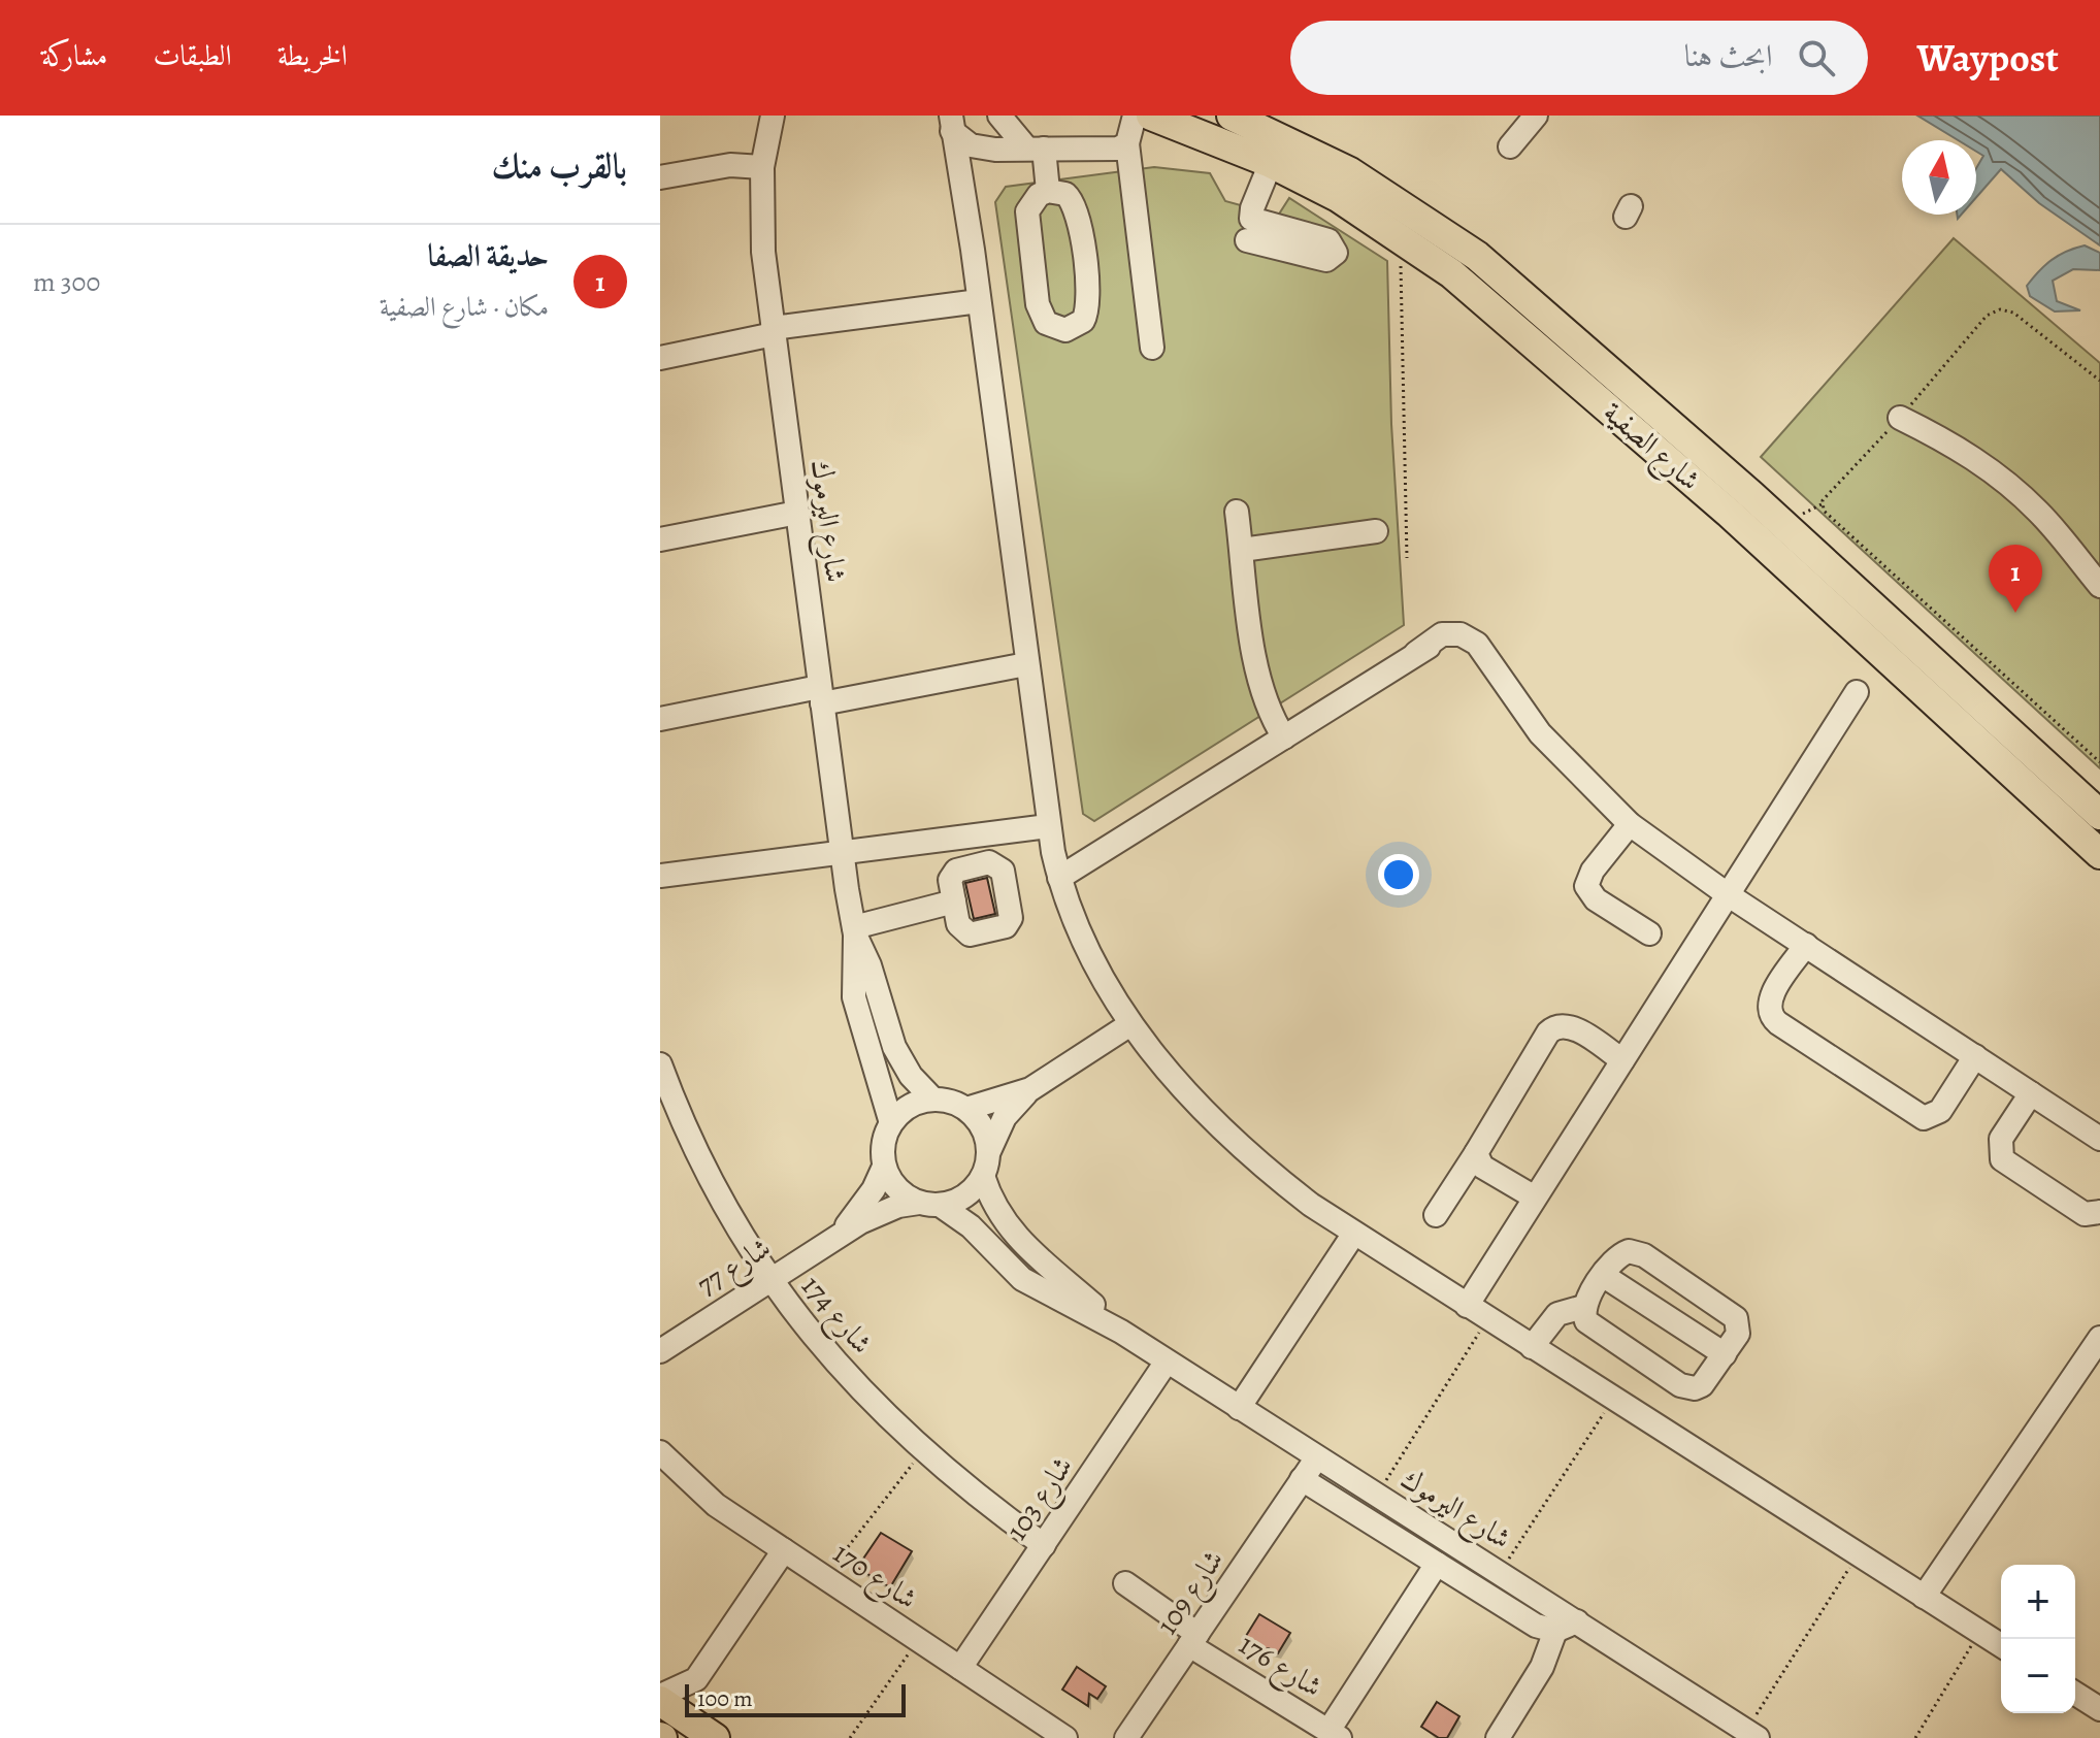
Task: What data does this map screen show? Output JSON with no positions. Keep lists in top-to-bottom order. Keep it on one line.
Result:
{"streets":{"main road":["شارع الصفية"],"street":["شارع اليرموك","شارع 77","شارع 174","شارع 103","شارع 170","شارع 109","شارع 176"]},"crossings":[["شارع اليرموك","شارع 77"],["شارع اليرموك","شارع 103"],["شارع اليرموك","شارع 109"],["شارع 77","شارع 174"],["شارع 174","شارع 103"],["شارع 103","شارع 170"],["شارع 109","شارع 176"]],"scale_bar":"100 m","north":"top","page":{"header":"Waypost","search":"ابحث هنا","nav":["الخريطة","الطبقات","مشاركة"],"heading":"بالقرب منك","list":[{"mark":"1","name":"حديقة الصفا","note":"مكان · شارع الصفية","value":"300 m"}],"pins":"1","map_buttons":["+","−"],"scale":"100 m"}}
